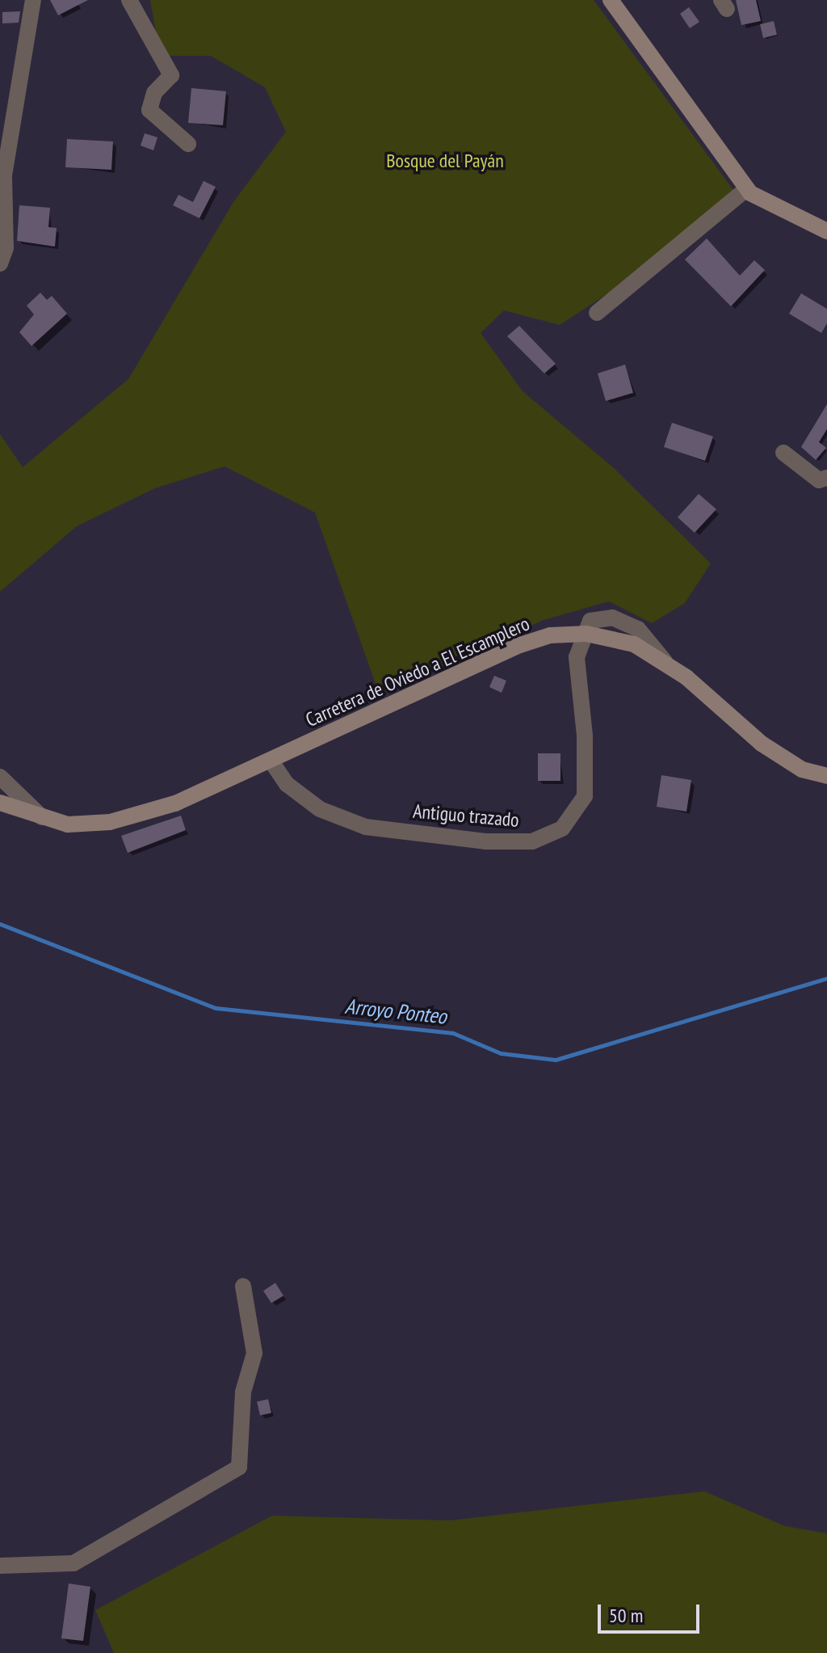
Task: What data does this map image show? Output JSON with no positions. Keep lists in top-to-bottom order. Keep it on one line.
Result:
{"streets":{"street":["Carretera de Oviedo a El Escamplero","Antiguo trazado"]},"crossings":[["Carretera de Oviedo a El Escamplero","Antiguo trazado"]],"water":["Arroyo Ponteo"],"parks":["Bosque del Payán"],"scale_bar":"50 m"}
